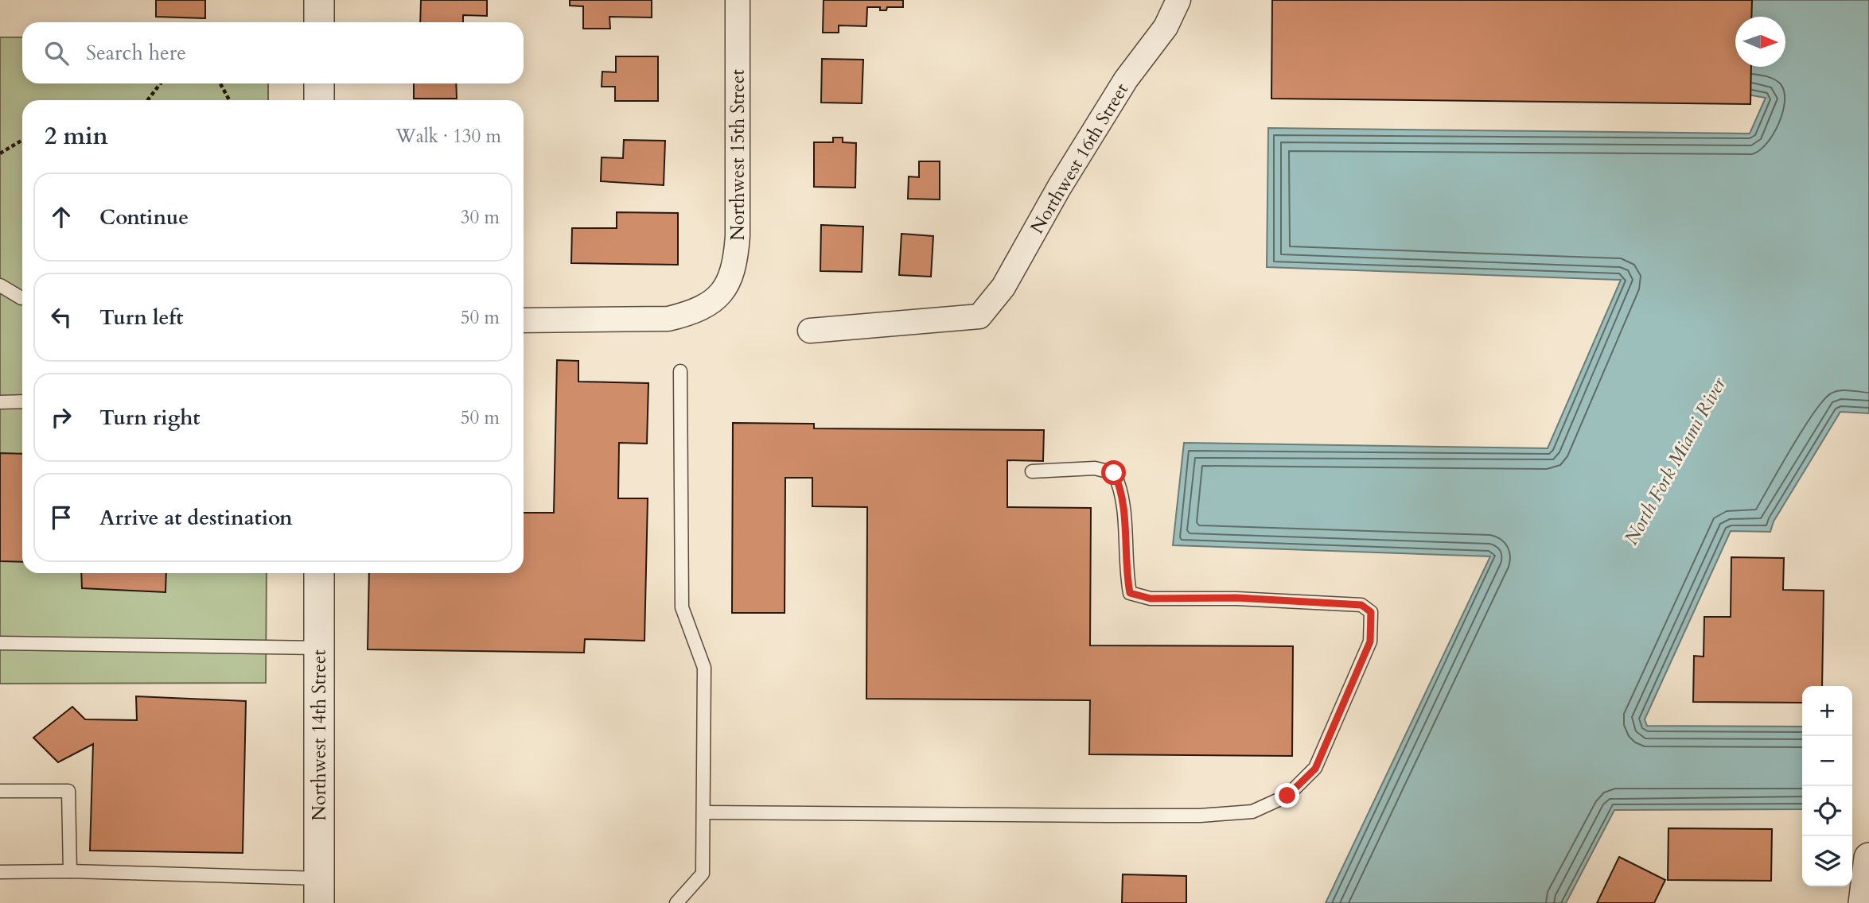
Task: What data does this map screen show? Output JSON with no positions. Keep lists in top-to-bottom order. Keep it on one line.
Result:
{"streets":{"street":["Northwest 15th Street","Northwest 16th Street","Northwest 14th Street"]},"water":["North Fork Miami River"],"north":"right","page":{"search":"Search here","heading":["2 min","Walk · 130 m"],"list":[["Continue","30 m"],["Turn left","50 m"],["Turn right","50 m"],"Arrive at destination"],"map_buttons":["+","−"]}}
